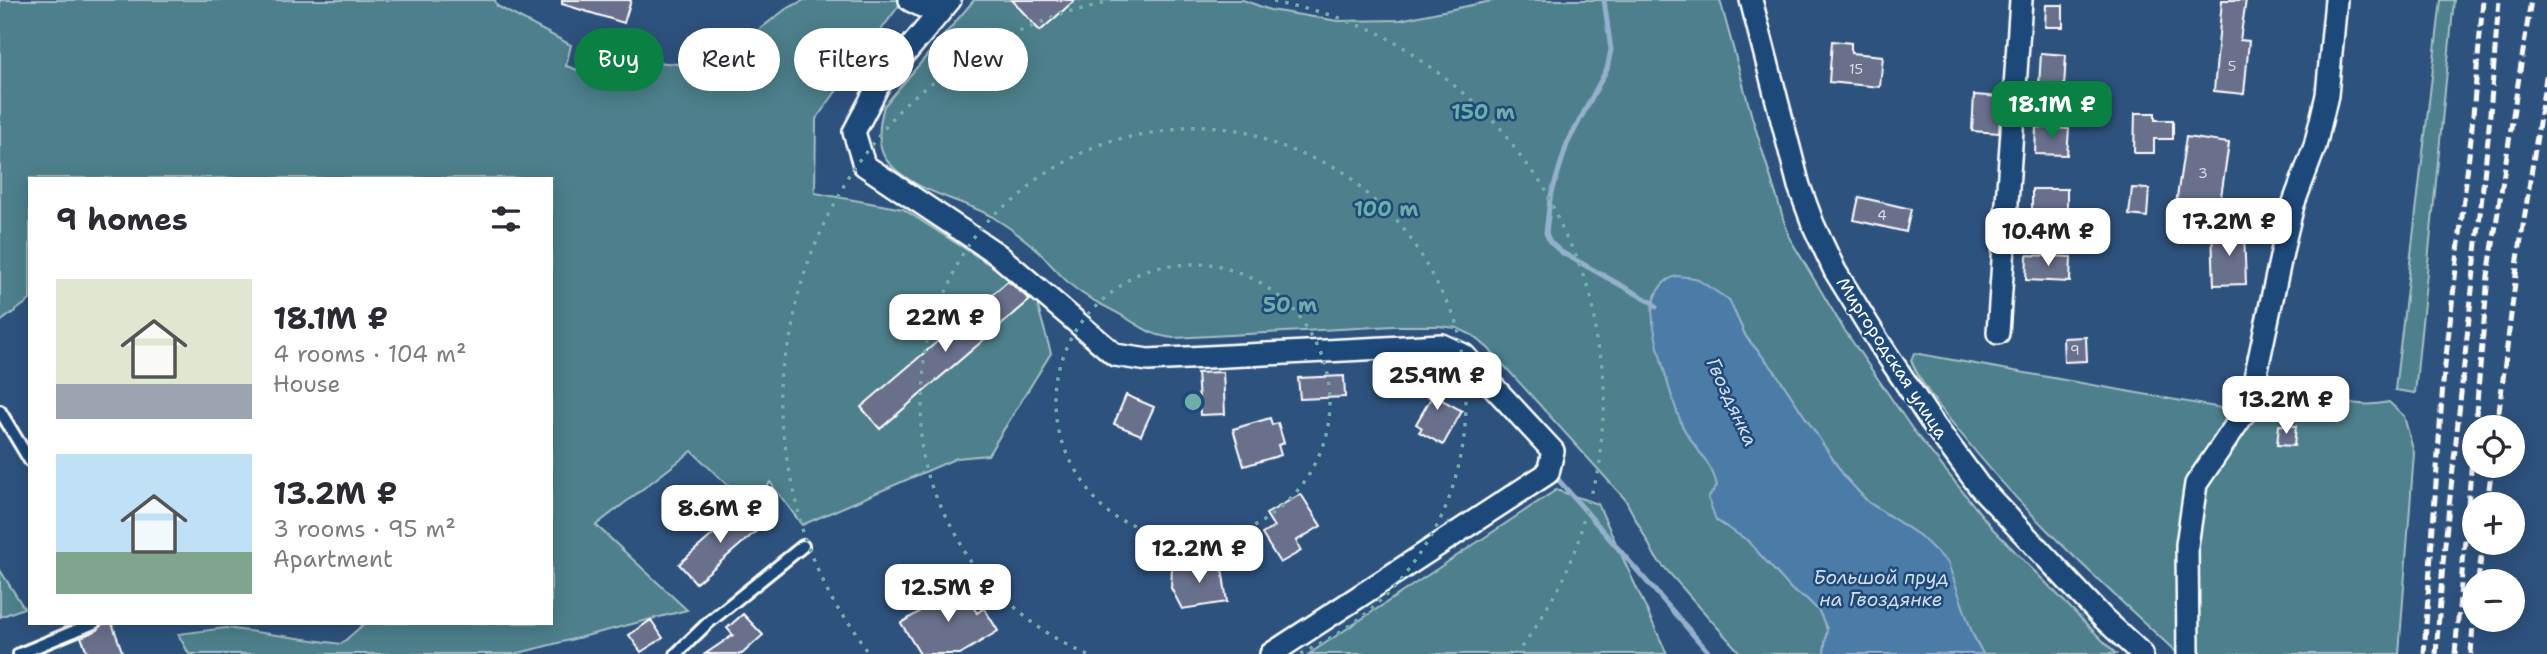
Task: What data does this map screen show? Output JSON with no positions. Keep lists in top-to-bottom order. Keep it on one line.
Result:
{"streets":{"street":["Миргородская улица"]},"water":["Гвоздянка","Большой пруд на Гвоздянке"],"house_numbers":["5","15","3","4","9"],"page":{"chip":["Buy","Rent","Filters","New"],"price":["18.1M ₽","17.2M ₽","10.4M ₽","22M ₽","25.9M ₽","13.2M ₽","8.6M ₽","12.2M ₽","12.5M ₽"],"heading":"9 homes","list":[{"name":"18.1M ₽","note":"4 rooms · 104 m² · House"},{"name":"13.2M ₽","note":"3 rooms · 95 m² · Apartment"}],"map_buttons":["+","−"]},"rings":["150 m","100 m","50 m"]}
